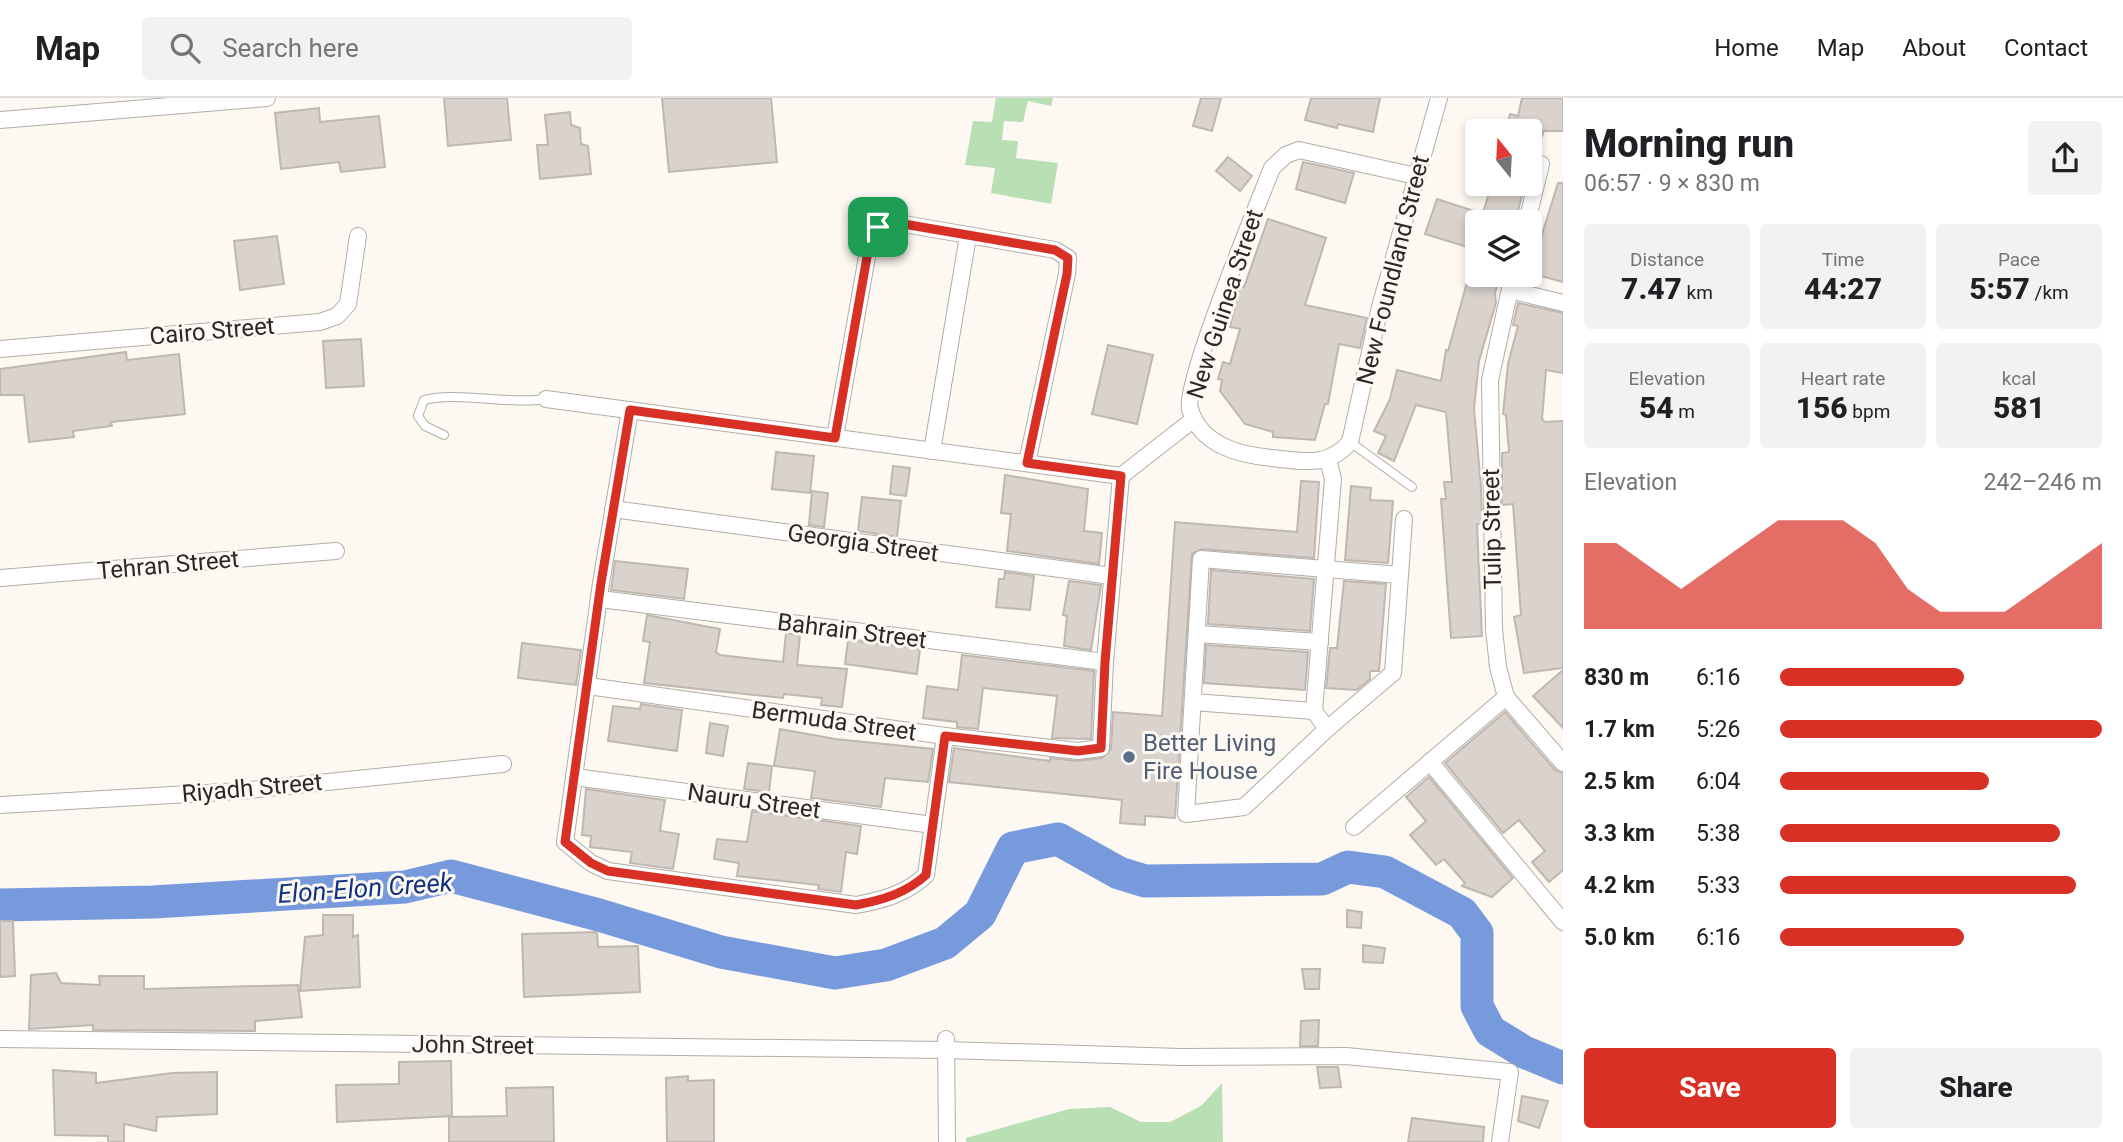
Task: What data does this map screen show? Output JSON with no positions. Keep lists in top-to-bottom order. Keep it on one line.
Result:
{"streets":{"street":["New Foundland Street","New Guinea Street","Cairo Street","Tulip Street","Georgia Street","Tehran Street","Bahrain Street","Bermuda Street","Riyadh Street","Nauru Street","John Street"]},"crossings":[["New Foundland Street","New Guinea Street"],["Georgia Street","Bermuda Street"],["Bahrain Street","Bermuda Street"]],"water":["Elon-Elon Creek"],"places":["Better Living Fire House"],"north":"top","page":{"header":"Map","search":"Search here","nav":["Home","Map","About","Contact"],"heading":["Morning run","06:57 · 9 × 830 m"],"stats":[["Distance","7.47 km"],["Time","44:27"],["Pace","5:57 /km"],["Elevation","54 m"],["Heart rate","156 bpm"],["kcal","581"]],"chart":["Elevation","242–246 m"],"list":[{"name":"830 m","note":"6:16"},{"name":"1.7 km","note":"5:26"},{"name":"2.5 km","note":"6:04"},{"name":"3.3 km","note":"5:38"},{"name":"4.2 km","note":"5:33"},{"name":"5.0 km","note":"6:16"}],"buttons":["Save","Share"]}}
